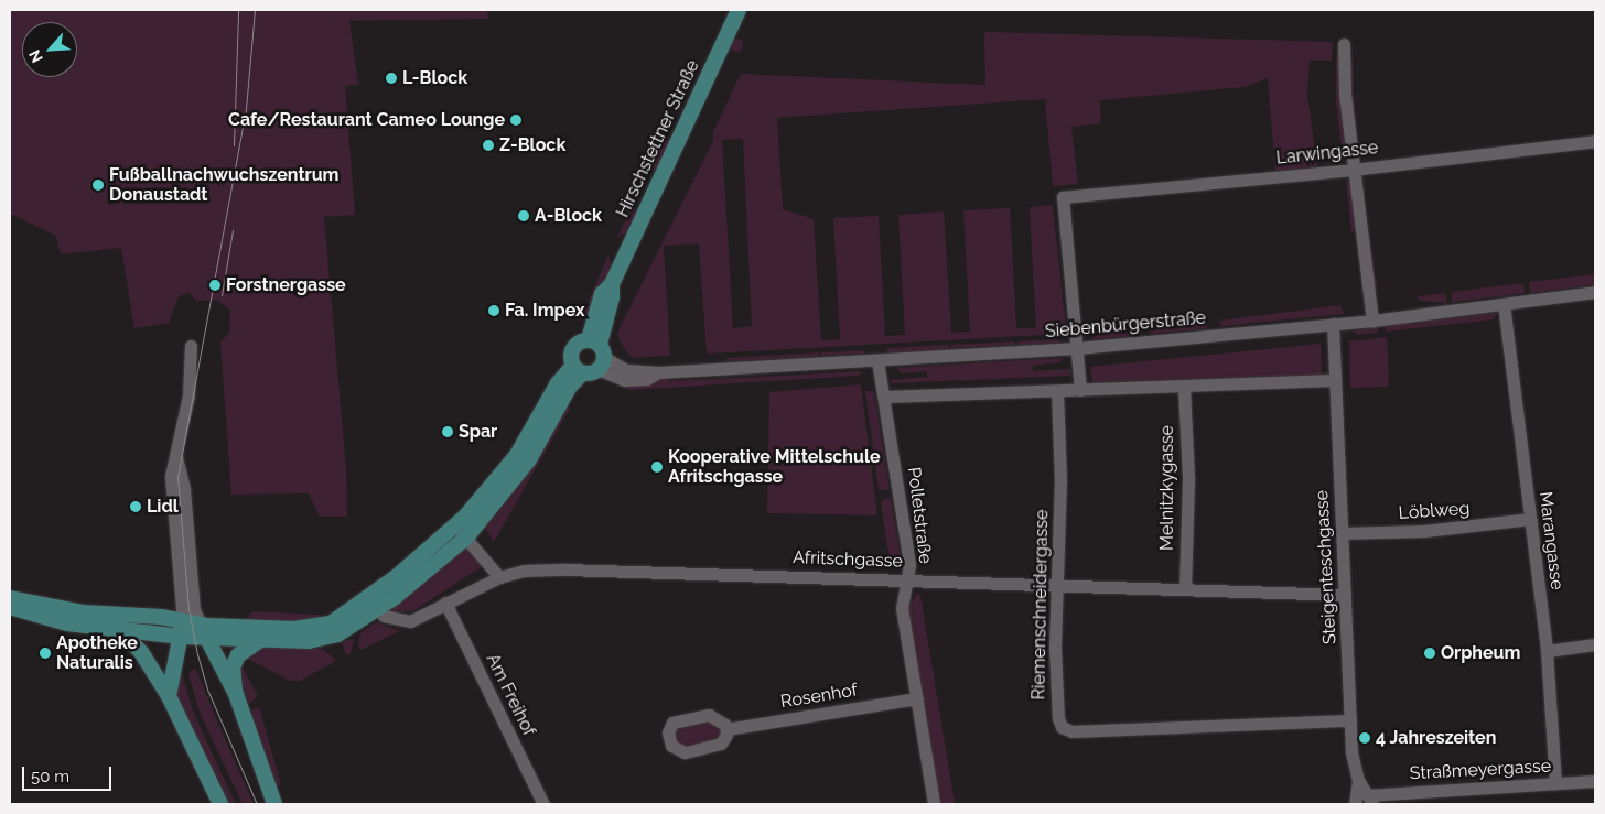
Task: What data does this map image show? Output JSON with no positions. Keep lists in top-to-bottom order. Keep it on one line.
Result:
{"streets":{"main road":["Hirschstettner Straße"],"street":["Larwingasse","Siebenbürgerstraße","Melnitzkygasse","Löblweg","Polletstraße","Marangasse","Afritschgasse","Steigenteschgasse","Riemenschneidergasse","Am Freihof","Rosenhof","Straßmeyergasse"]},"crossings":[["Hirschstettner Straße","Siebenbürgerstraße"],["Hirschstettner Straße","Afritschgasse"],["Larwingasse","Siebenbürgerstraße"],["Siebenbürgerstraße","Polletstraße"],["Siebenbürgerstraße","Marangasse"],["Siebenbürgerstraße","Steigenteschgasse"],["Melnitzkygasse","Afritschgasse"],["Löblweg","Marangasse"],["Löblweg","Steigenteschgasse"],["Polletstraße","Afritschgasse"],["Polletstraße","Rosenhof"],["Marangasse","Straßmeyergasse"],["Afritschgasse","Steigenteschgasse"],["Afritschgasse","Riemenschneidergasse"],["Afritschgasse","Am Freihof"],["Steigenteschgasse","Riemenschneidergasse"],["Steigenteschgasse","Straßmeyergasse"]],"places":["L-Block","Cafe/Restaurant Cameo Lounge","Z-Block","Fußballnachwuchszentrum Donaustadt","A-Block","Forstnergasse","Fa. Impex","Spar","Kooperative Mittelschule Afritschgasse","Lidl","Apotheke Naturalis","Orpheum","4 Jahreszeiten"],"scale_bar":"50 m","north":"bottom left"}
